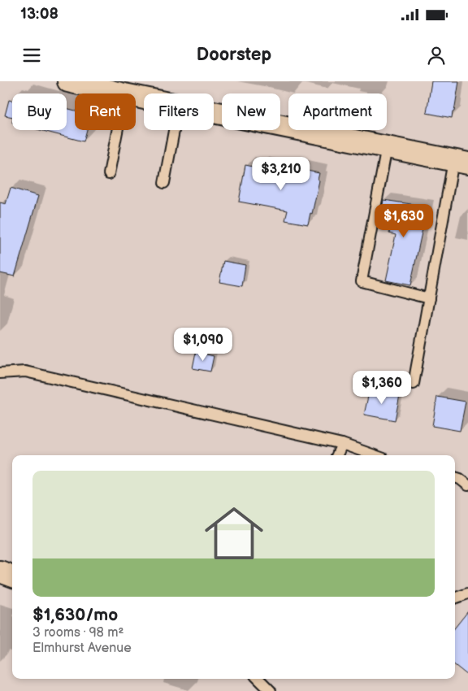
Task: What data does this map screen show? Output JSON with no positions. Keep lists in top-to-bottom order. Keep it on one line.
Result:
{"page":{"status":"13:08","header":"Doorstep","chip":["Buy","Rent","Filters","New","Apartment"],"price":["$3,210","$1,630","$1,090","$1,360"],"list":[{"name":"$1,630/mo","note":"3 rooms · 98 m² · Elmhurst Avenue"}]}}
